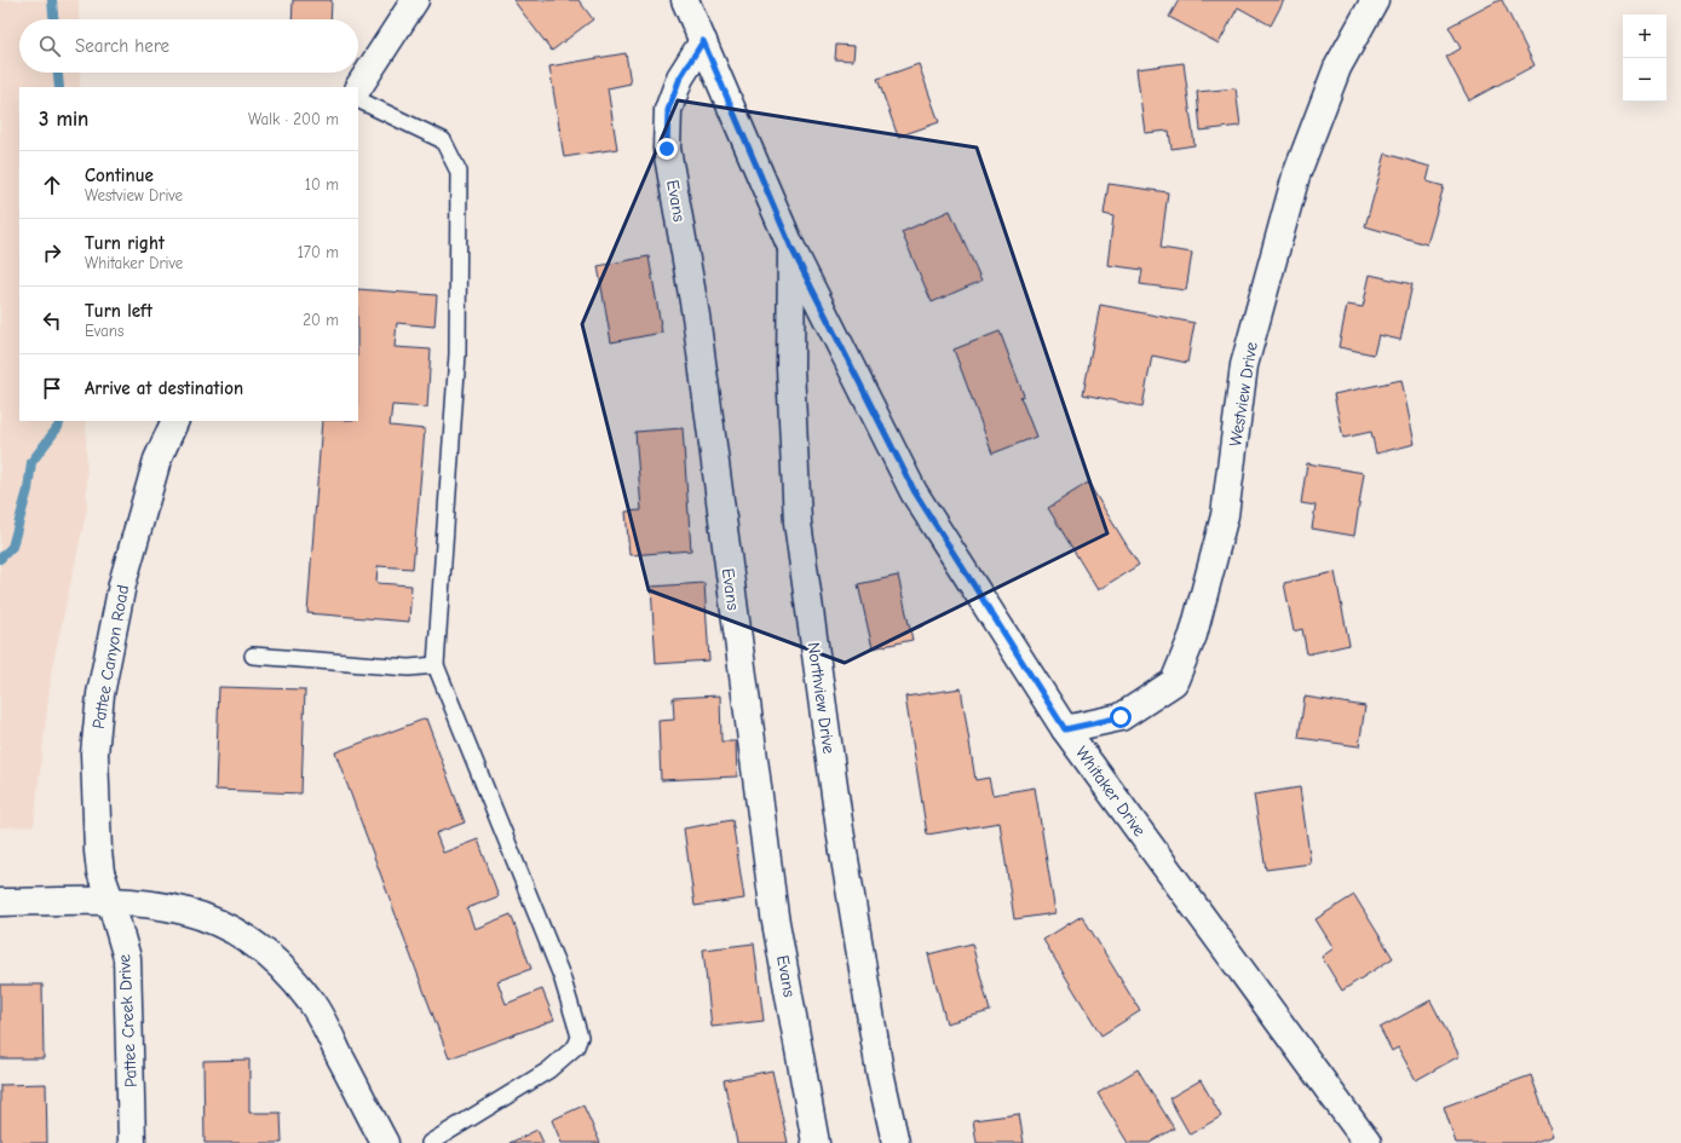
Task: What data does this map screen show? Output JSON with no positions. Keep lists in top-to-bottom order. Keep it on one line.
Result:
{"streets":{"street":["Evans","Westview Drive","Pattee Canyon Road","Northview Drive","Whitaker Drive","Pattee Creek Drive"]},"crossings":[["Evans","Whitaker Drive"],["Westview Drive","Whitaker Drive"],["Pattee Canyon Road","Pattee Creek Drive"],["Northview Drive","Whitaker Drive"]],"page":{"map_buttons":["+","−"],"search":"Search here","heading":["3 min","Walk · 200 m"],"list":[["Continue","Westview Drive","10 m"],["Turn right","Whitaker Drive","170 m"],["Turn left","Evans","20 m"],"Arrive at destination"]}}
